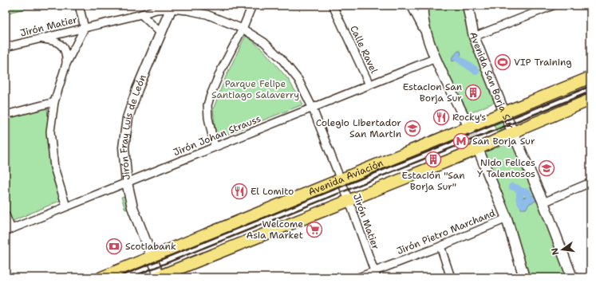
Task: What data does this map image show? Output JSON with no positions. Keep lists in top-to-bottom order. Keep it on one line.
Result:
{"streets":{"main road":["Avenida San Borja Sur","Jirón Fray Luís de León","Avenida Aviación"],"street":["Jirón Matier","Calle Ravel","Jirón Johan Strauss","Jirón Pietro Marchand"]},"crossings":[["Jirón Matier","Jirón Fray Luís de León"],["Jirón Matier","Jirón Johan Strauss"],["Jirón Matier","Avenida Aviación"],["Jirón Matier","Jirón Pietro Marchand"],["Calle Ravel","Jirón Johan Strauss"],["Avenida San Borja Sur","Avenida Aviación"],["Jirón Fray Luís de León","Jirón Johan Strauss"],["Jirón Fray Luís de León","Avenida Aviación"]],"parks":["Parque Felipe Santiago Salaverry"],"places":{"sports":["VIP Training"],"building":["Estacion San Borja Sur","Estación \"San Borja Sur\""],"restaurant":["Rocky's","El Lomito"],"school or university":["Colegio Libertador San Martin","Nido Felices Y Talentosos"],"metro station":["San Borja Sur"],"supermarket":["Welcome Asia Market"],"bank":["Scotiabank"]},"north":"left"}
